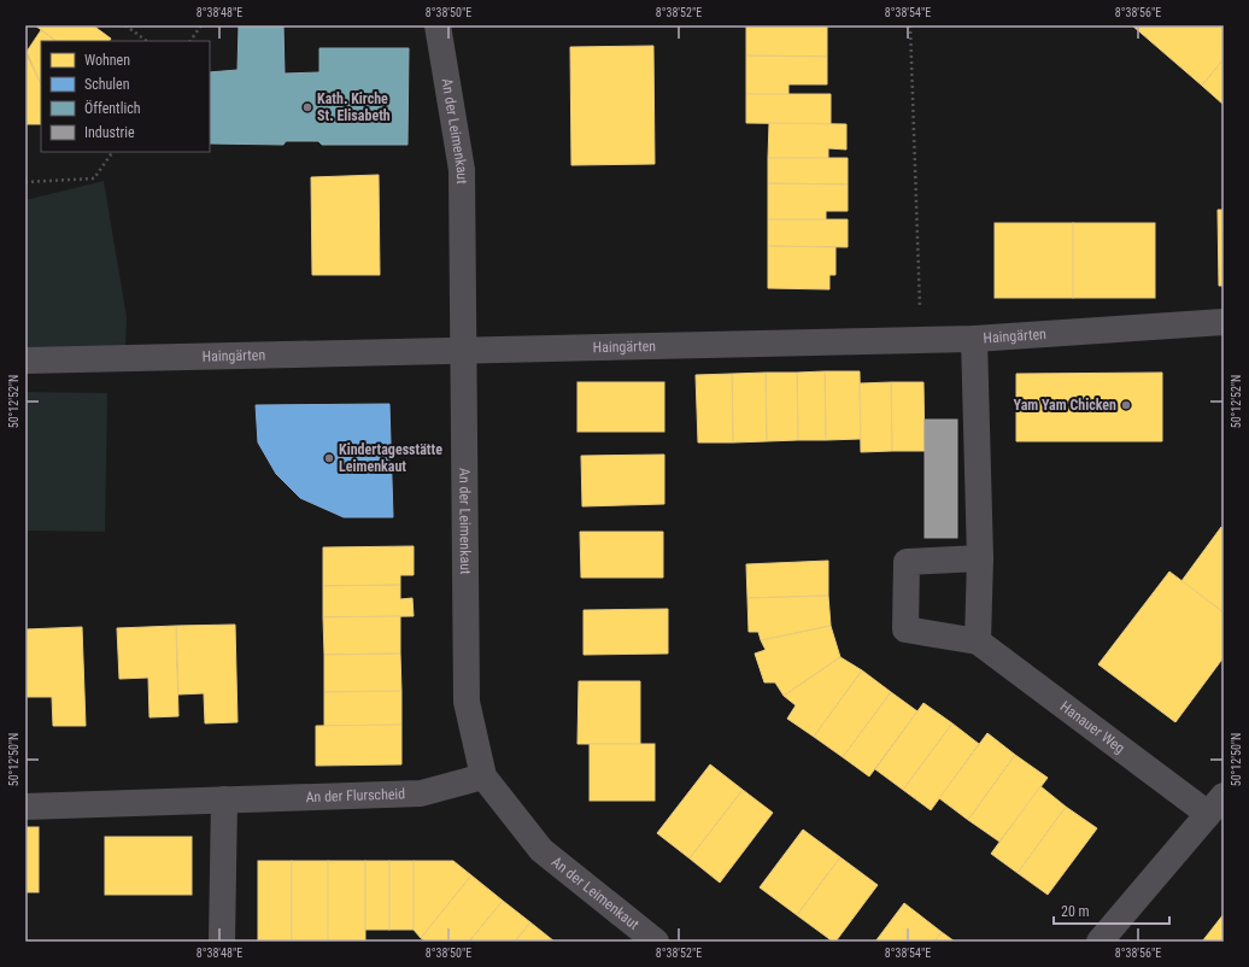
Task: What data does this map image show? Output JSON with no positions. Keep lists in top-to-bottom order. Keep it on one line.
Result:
{"streets":{"street":["An der Leimenkaut","Haingärten","Hanauer Weg","An der Flurscheid"]},"crossings":[["An der Leimenkaut","Haingärten"],["An der Leimenkaut","An der Flurscheid"]],"places":["Kath. Kirche St. Elisabeth","Yam Yam Chicken","Kindertagesstätte Leimenkaut"],"legend":["Wohnen","Schulen","Öffentlich","Industrie"],"scale_bar":"20 m","coordinates":["8°38'48\"E","8°38'50\"E","8°38'52\"E","8°38'54\"E","8°38'56\"E","50°12'52\"N","50°12'50\"N"]}
